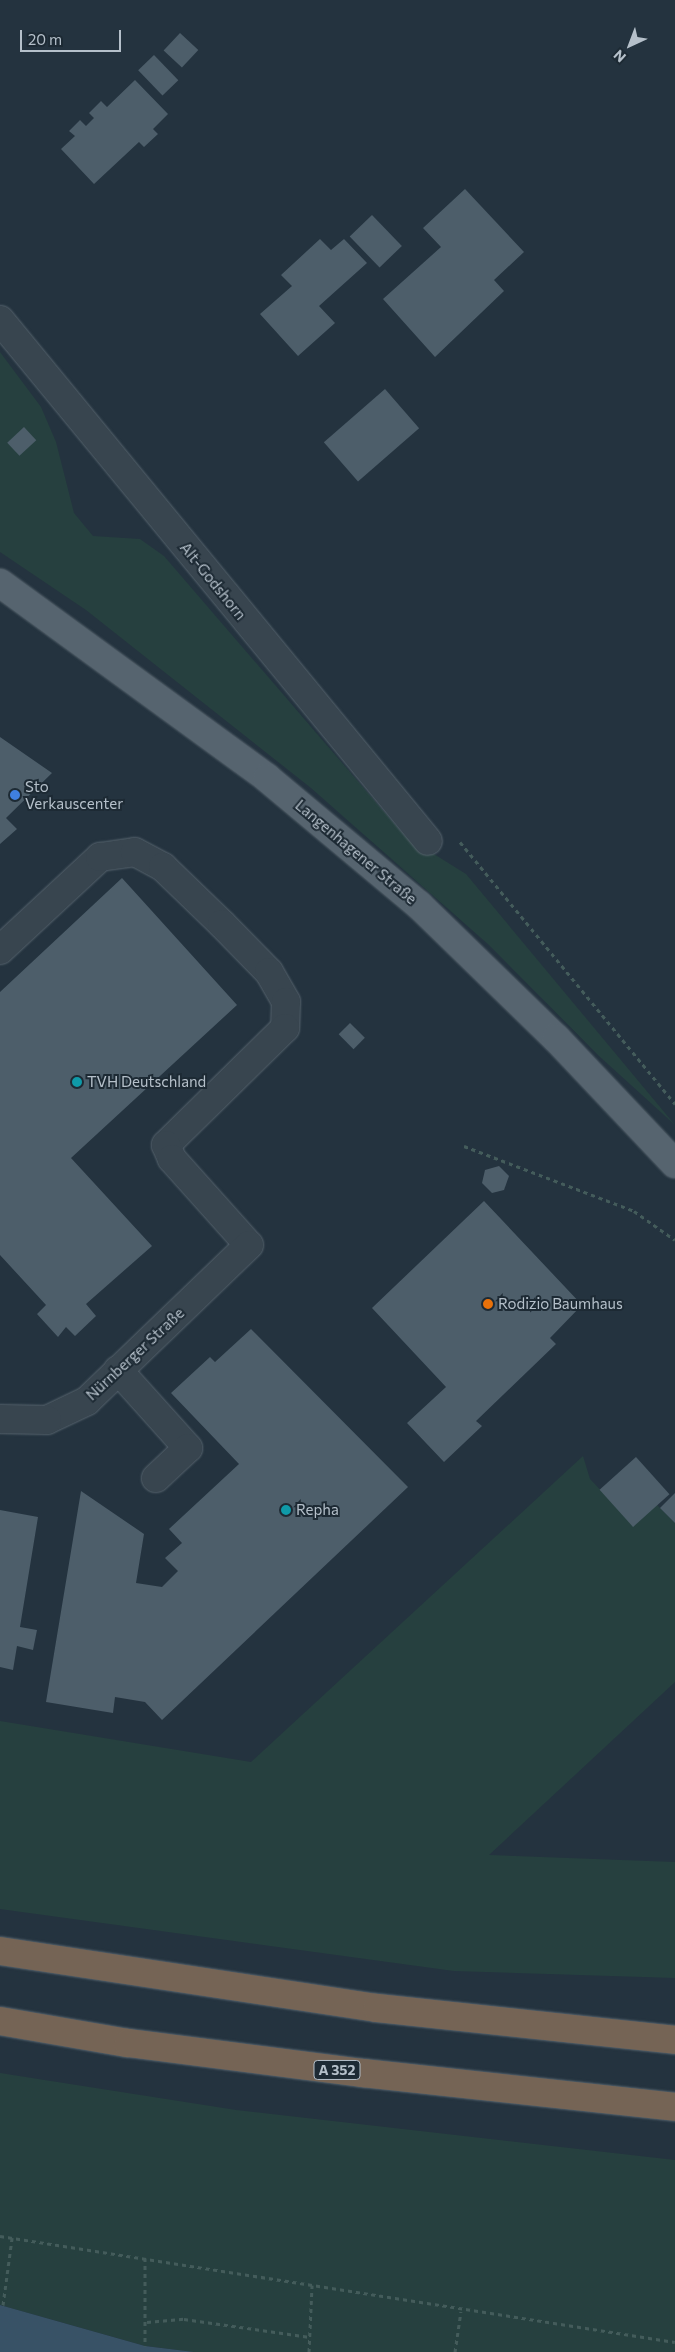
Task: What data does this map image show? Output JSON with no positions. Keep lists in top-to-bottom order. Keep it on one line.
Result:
{"streets":{"highway":["A 352"],"main road":["Langenhagener Straße"],"street":["Alt-Godshorn","Nürnberger Straße"]},"places":["Sto Verkauscenter","TVH Deutschland","Rodizio Baumhaus","Repha"],"scale_bar":"20 m","north":"bottom left"}
